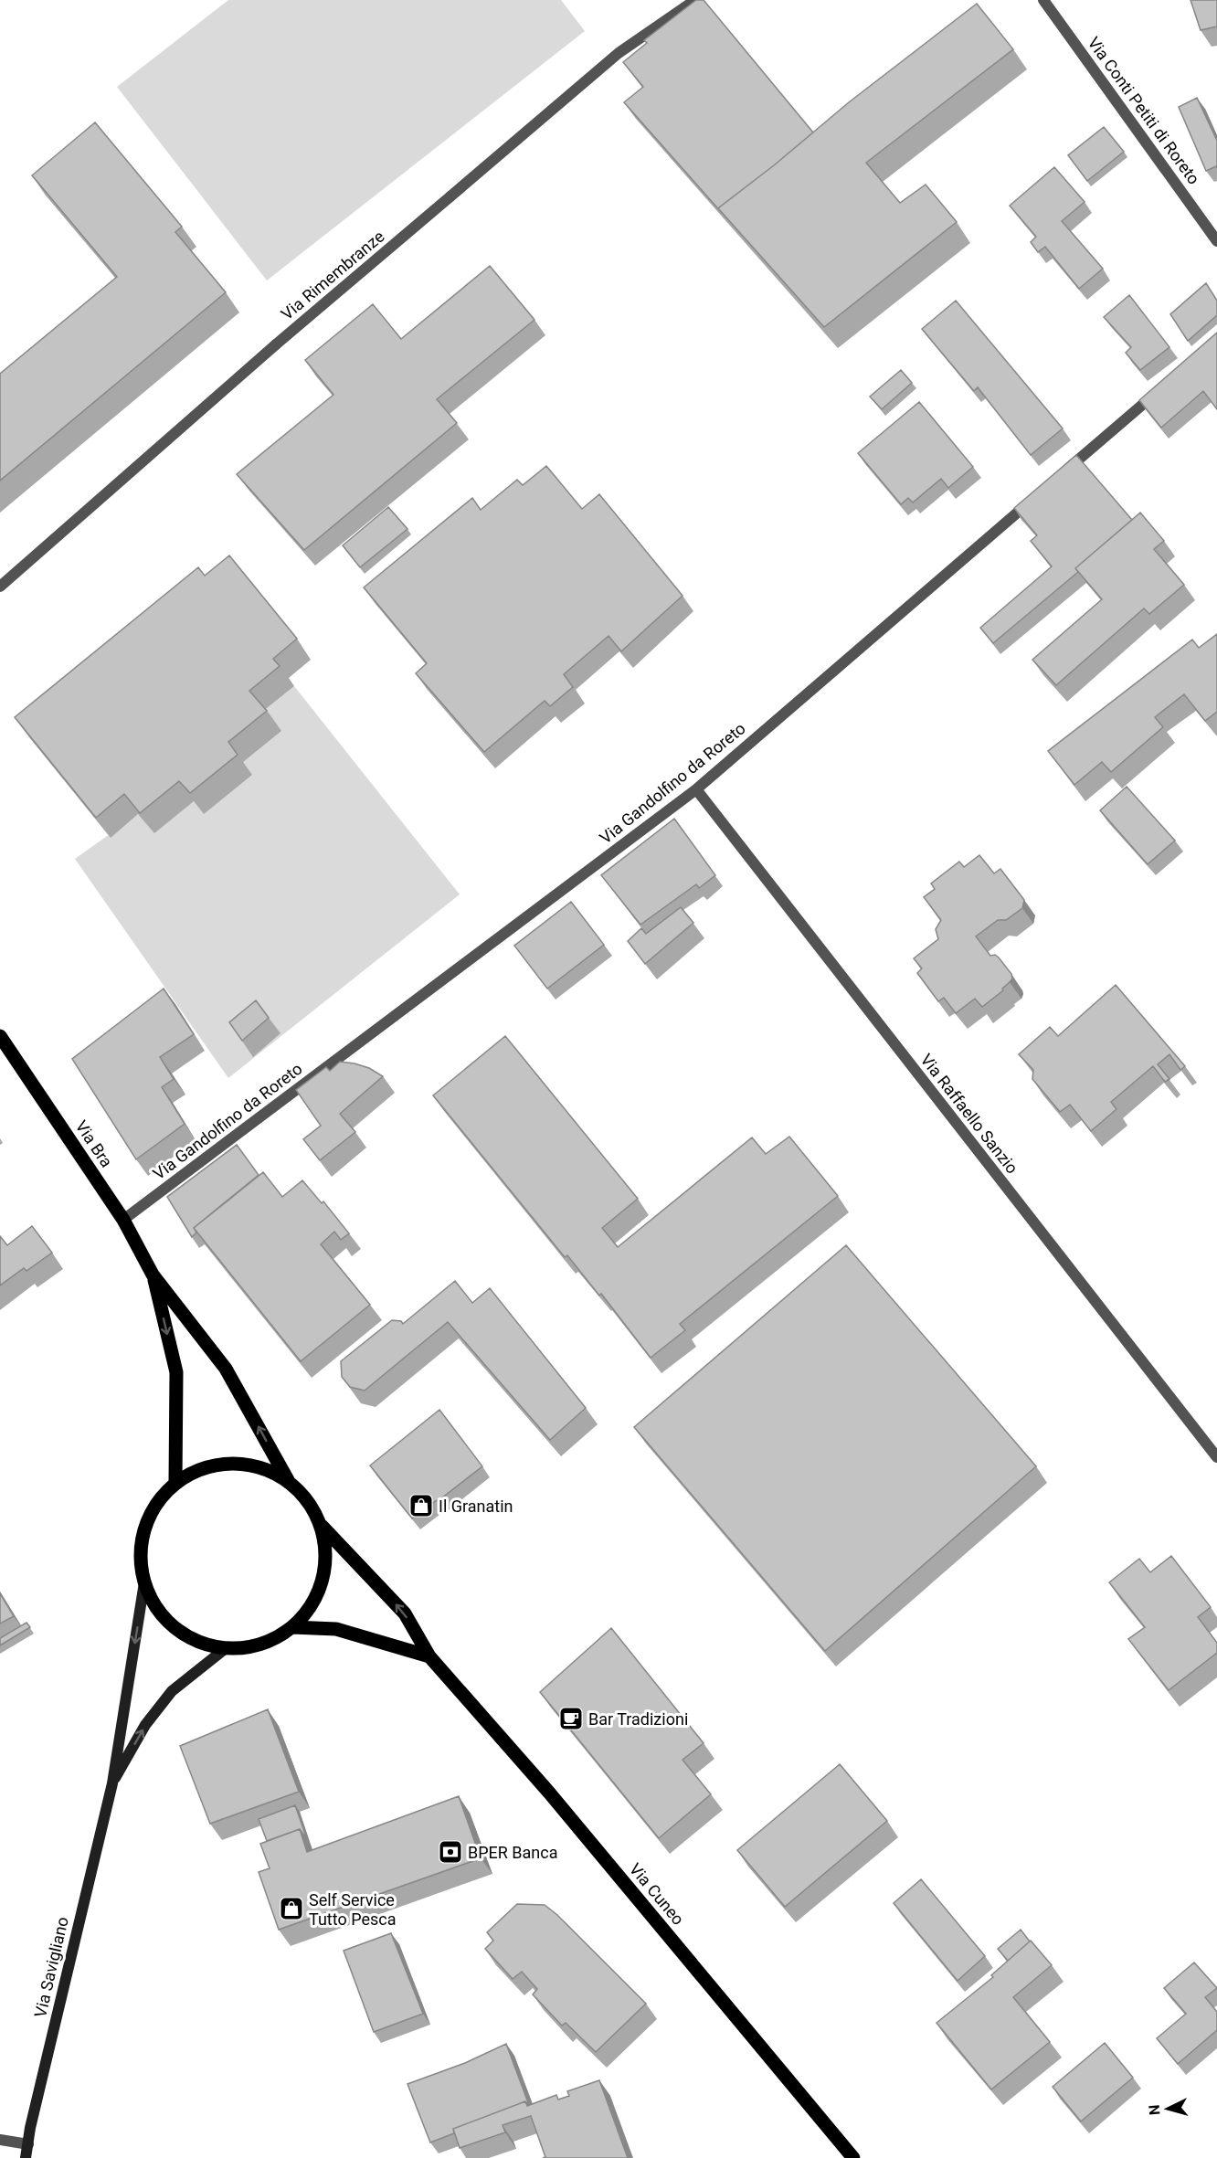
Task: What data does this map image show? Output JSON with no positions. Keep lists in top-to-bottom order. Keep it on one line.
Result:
{"streets":{"main road":["Via Bra","Via Cuneo","Via Savigliano"],"street":["Via Conti Petiti di Roreto","Via Rimembranze","Via Gandolfino da Roreto","Via Raffaello Sanzio"]},"crossings":[["Via Gandolfino da Roreto","Via Raffaello Sanzio"],["Via Gandolfino da Roreto","Via Bra"],["Via Cuneo","Via Savigliano"]],"places":{"shop":["Il Granatin","Self Service Tutto Pesca"],"cafe":["Bar Tradizioni"],"bank":["BPER Banca"]},"north":"left"}
